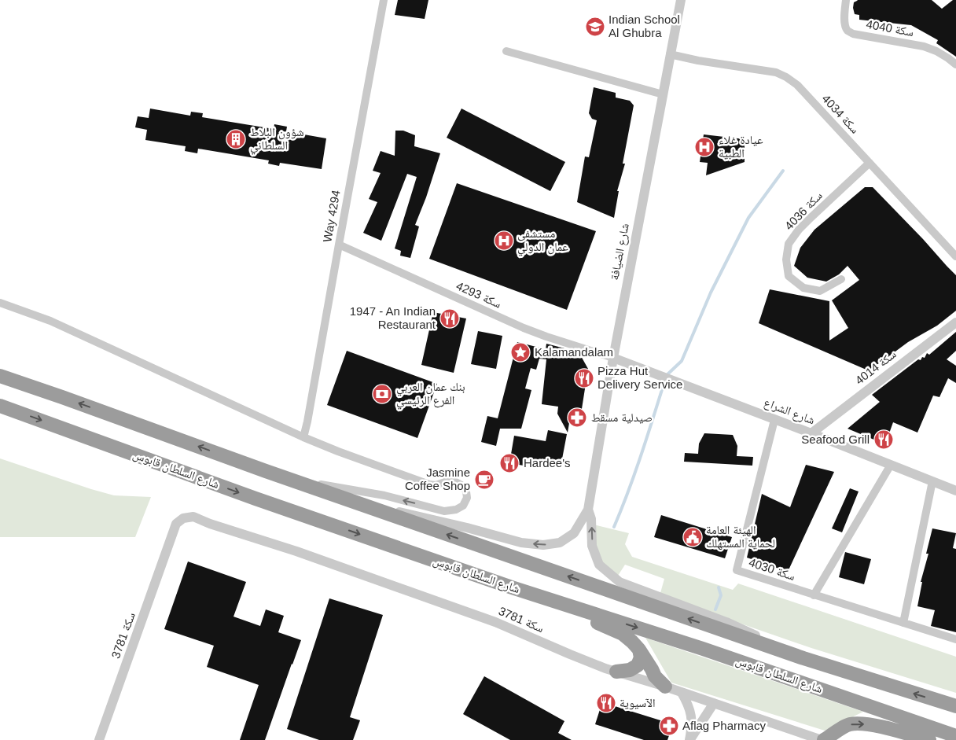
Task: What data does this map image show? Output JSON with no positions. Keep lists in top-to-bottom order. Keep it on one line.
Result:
{"streets":{"highway":["شارع السلطان قابوس"],"street":["سكة 4040","سكة 4034","سكة 4036","Way 4294","شارع الضيافة","سكة 4293","سكة 4014","شارع الشراع","سكة 4030","سكة 3781"]},"crossings":[["سكة 4034","سكة 4036"],["سكة 4034","شارع الضيافة"],["Way 4294","سكة 4293"],["شارع الضيافة","سكة 4293"],["شارع الضيافة","شارع الشراع"],["سكة 4293","شارع الشراع"],["سكة 4014","شارع الشراع"],["شارع الشراع","سكة 4030"]],"places":{"school or university":["Indian School Al Ghubra"],"building":["شؤون البلاط السلطاني"],"hospital":["عيادة غلاء الطبية","مستشفى عمان الدولي"],"restaurant":["1947 - An Indian Restaurant","Pizza Hut Delivery Service","Seafood Grill","Hardee's","الآسيوية"],"place":["Kalamandalam"],"bank":["بنك عمان العربي الفرع الرئيسي"],"pharmacy":["صيدلية مسقط","Aflag Pharmacy"],"cafe":["Jasmine Coffee Shop"],"public building":["الهيئة العامة لحماية المستهلك"]}}
